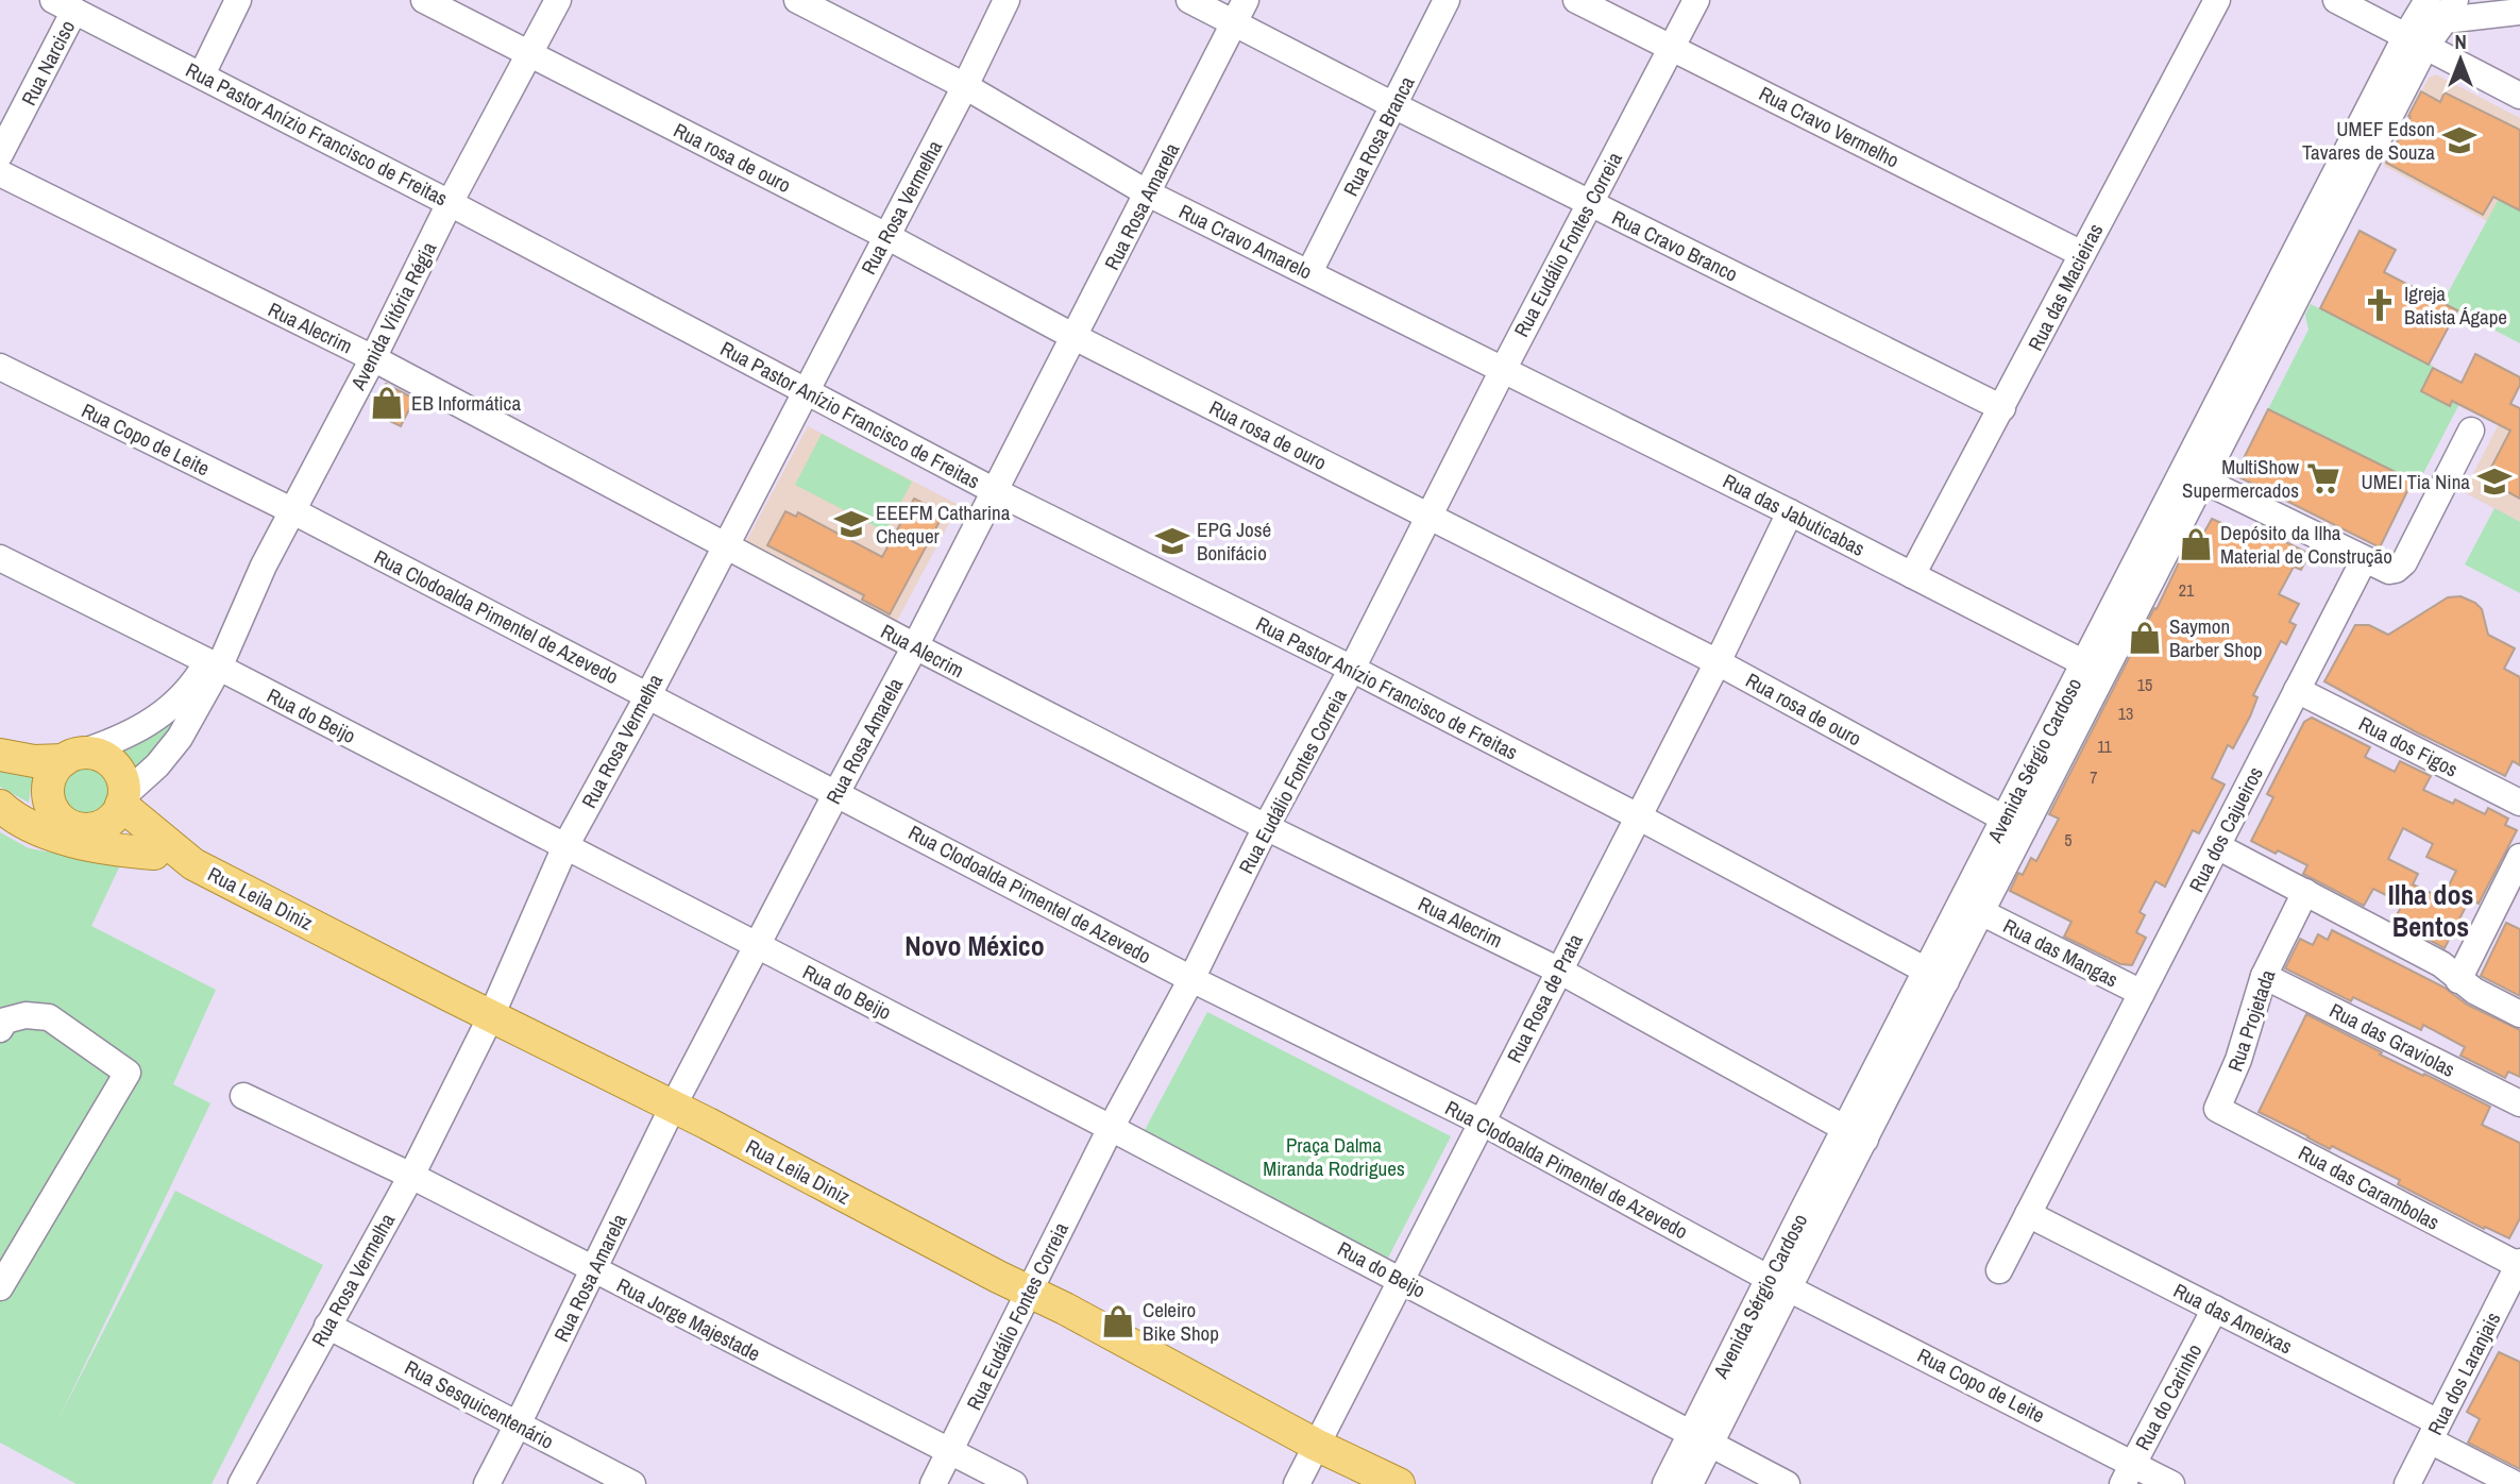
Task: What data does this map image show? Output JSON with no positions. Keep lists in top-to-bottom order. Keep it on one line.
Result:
{"streets":{"main road":["Rua Leila Diniz"],"street":["Rua Narciso","Rua Cravo Vermelho","Rua Pastor Anízio Francisco de Freitas","Rua Rosa Branca","Rua rosa de ouro","Rua Rosa Amarela","Rua Rosa Vermelha","Rua Cravo Amarelo","Rua Eudálio Fontes Correia","Rua Cravo Branco","Rua das Macieiras","Avenida Vitória Régia","Rua Alecrim","Rua Copo de Leite","Rua das Jabuticabas","Rua Clodoalda Pimentel de Azevedo","Rua do Beijo","Rua dos Figos","Avenida Sérgio Cardoso","Rua dos Cajueiros","Rua das Mangas","Rua Rosa de Prata","Rua Projetada","Rua das Graviolas","Rua das Carambolas","Rua das Ameixas","Rua Jorge Majestade","Rua dos Laranjais","Rua do Carinho","Rua Sesquicentenário"]},"crossings":[["Rua Narciso","Rua Pastor Anízio Francisco de Freitas"],["Rua Cravo Vermelho","Rua Eudálio Fontes Correia"],["Rua Cravo Vermelho","Rua das Macieiras"],["Rua Pastor Anízio Francisco de Freitas","Rua Rosa Amarela"],["Rua Pastor Anízio Francisco de Freitas","Rua Rosa Vermelha"],["Rua Pastor Anízio Francisco de Freitas","Rua Eudálio Fontes Correia"],["Rua Pastor Anízio Francisco de Freitas","Avenida Vitória Régia"],["Rua Pastor Anízio Francisco de Freitas","Avenida Sérgio Cardoso"],["Rua Pastor Anízio Francisco de Freitas","Rua Rosa de Prata"],["Rua Rosa Branca","Rua Cravo Amarelo"],["Rua Rosa Branca","Rua Cravo Branco"],["Rua rosa de ouro","Rua Rosa Amarela"],["Rua rosa de ouro","Rua Rosa Vermelha"],["Rua rosa de ouro","Rua Eudálio Fontes Correia"],["Rua rosa de ouro","Avenida Vitória Régia"],["Rua rosa de ouro","Avenida Sérgio Cardoso"],["Rua rosa de ouro","Rua Rosa de Prata"],["Rua Rosa Amarela","Rua Cravo Amarelo"],["Rua Rosa Amarela","Rua Cravo Branco"],["Rua Rosa Amarela","Rua Alecrim"],["Rua Rosa Amarela","Rua Clodoalda Pimentel de Azevedo"],["Rua Rosa Amarela","Rua do Beijo"],["Rua Rosa Amarela","Rua Leila Diniz"],["Rua Rosa Amarela","Rua Jorge Majestade"],["Rua Rosa Amarela","Rua Sesquicentenário"],["Rua Rosa Vermelha","Rua Cravo Amarelo"],["Rua Rosa Vermelha","Rua Alecrim"],["Rua Rosa Vermelha","Rua Clodoalda Pimentel de Azevedo"],["Rua Rosa Vermelha","Rua do Beijo"],["Rua Rosa Vermelha","Rua Leila Diniz"],["Rua Rosa Vermelha","Rua Jorge Majestade"],["Rua Rosa Vermelha","Rua Sesquicentenário"],["Rua Cravo Amarelo","Rua Eudálio Fontes Correia"],["Rua Cravo Amarelo","Rua das Jabuticabas"],["Rua Eudálio Fontes Correia","Rua Cravo Branco"],["Rua Eudálio Fontes Correia","Rua Alecrim"],["Rua Eudálio Fontes Correia","Rua das Jabuticabas"],["Rua Eudálio Fontes Correia","Rua Clodoalda Pimentel de Azevedo"],["Rua Eudálio Fontes Correia","Rua do Beijo"],["Rua Eudálio Fontes Correia","Rua Leila Diniz"],["Rua Eudálio Fontes Correia","Rua Jorge Majestade"],["Rua Cravo Branco","Rua das Macieiras"],["Rua das Macieiras","Rua das Jabuticabas"],["Avenida Vitória Régia","Rua Alecrim"],["Avenida Vitória Régia","Rua Copo de Leite"],["Avenida Vitória Régia","Rua Clodoalda Pimentel de Azevedo"],["Avenida Vitória Régia","Rua do Beijo"],["Avenida Vitória Régia","Rua Leila Diniz"],["Rua Alecrim","Avenida Sérgio Cardoso"],["Rua Alecrim","Rua Rosa de Prata"],["Rua Copo de Leite","Rua Clodoalda Pimentel de Azevedo"],["Rua Copo de Leite","Avenida Sérgio Cardoso"],["Rua Copo de Leite","Rua do Carinho"],["Rua das Jabuticabas","Avenida Sérgio Cardoso"],["Rua das Jabuticabas","Rua Rosa de Prata"],["Rua Clodoalda Pimentel de Azevedo","Avenida Sérgio Cardoso"],["Rua Clodoalda Pimentel de Azevedo","Rua Rosa de Prata"],["Rua do Beijo","Avenida Sérgio Cardoso"],["Rua do Beijo","Rua Rosa de Prata"],["Rua dos Figos","Rua dos Cajueiros"],["Avenida Sérgio Cardoso","Rua das Mangas"],["Rua dos Cajueiros","Rua das Mangas"],["Rua dos Cajueiros","Rua das Ameixas"],["Rua Leila Diniz","Rua Rosa de Prata"],["Rua Projetada","Rua das Graviolas"],["Rua Projetada","Rua das Carambolas"],["Rua das Carambolas","Rua dos Laranjais"],["Rua das Ameixas","Rua dos Laranjais"],["Rua das Ameixas","Rua do Carinho"]],"districts":["Ilha dos Bentos","Novo México"],"parks":["Praça Dalma Miranda Rodrigues"],"places":{"school or university":["UMEF Edson Tavares de Souza","UMEI Tia Nina","EEEFM Catharina Chequer","EPG José Bonifácio"],"church":["Igreja Batista Ágape"],"shop":["EB Informática","Depósito da Ilha Material de Construção","Saymon Barber Shop","Celeiro Bike Shop"],"supermarket":["MultiShow Supermercados"]},"house_numbers":["21","15","13","11","7","5"],"north":"top"}
